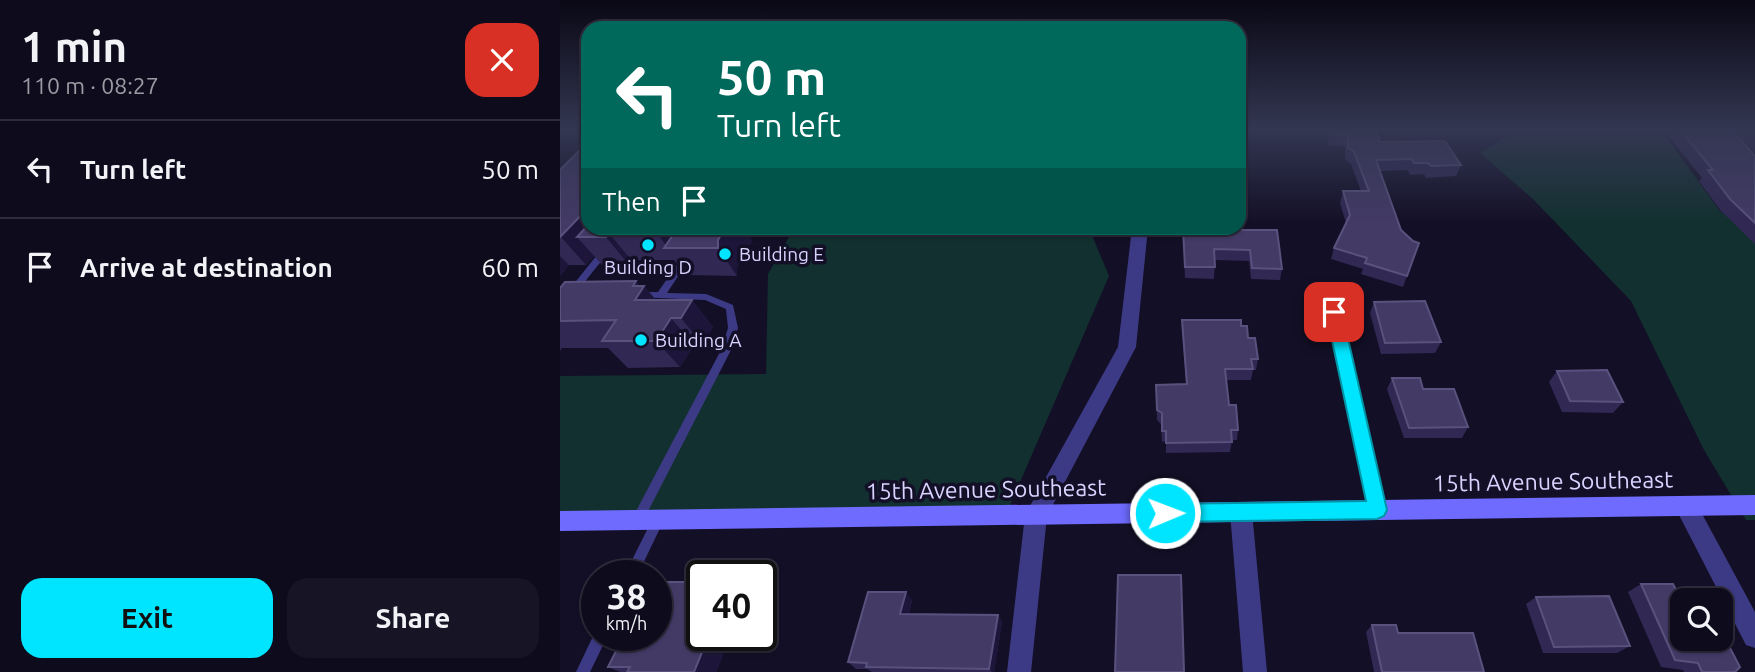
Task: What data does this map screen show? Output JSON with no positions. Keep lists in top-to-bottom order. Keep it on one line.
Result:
{"streets":{"street":["15th Avenue Southeast"]},"places":["Building D","Building E","Building A"],"page":{"heading":["1 min","110 m · 08:27"],"turn":["50 m","Turn left"],"list":[{"name":"Turn left","value":"50 m"},{"name":"Arrive at destination","value":"60 m"}],"then":"Then","speed":"38 km/h","limit":"40","buttons":["Exit","Share"]}}
